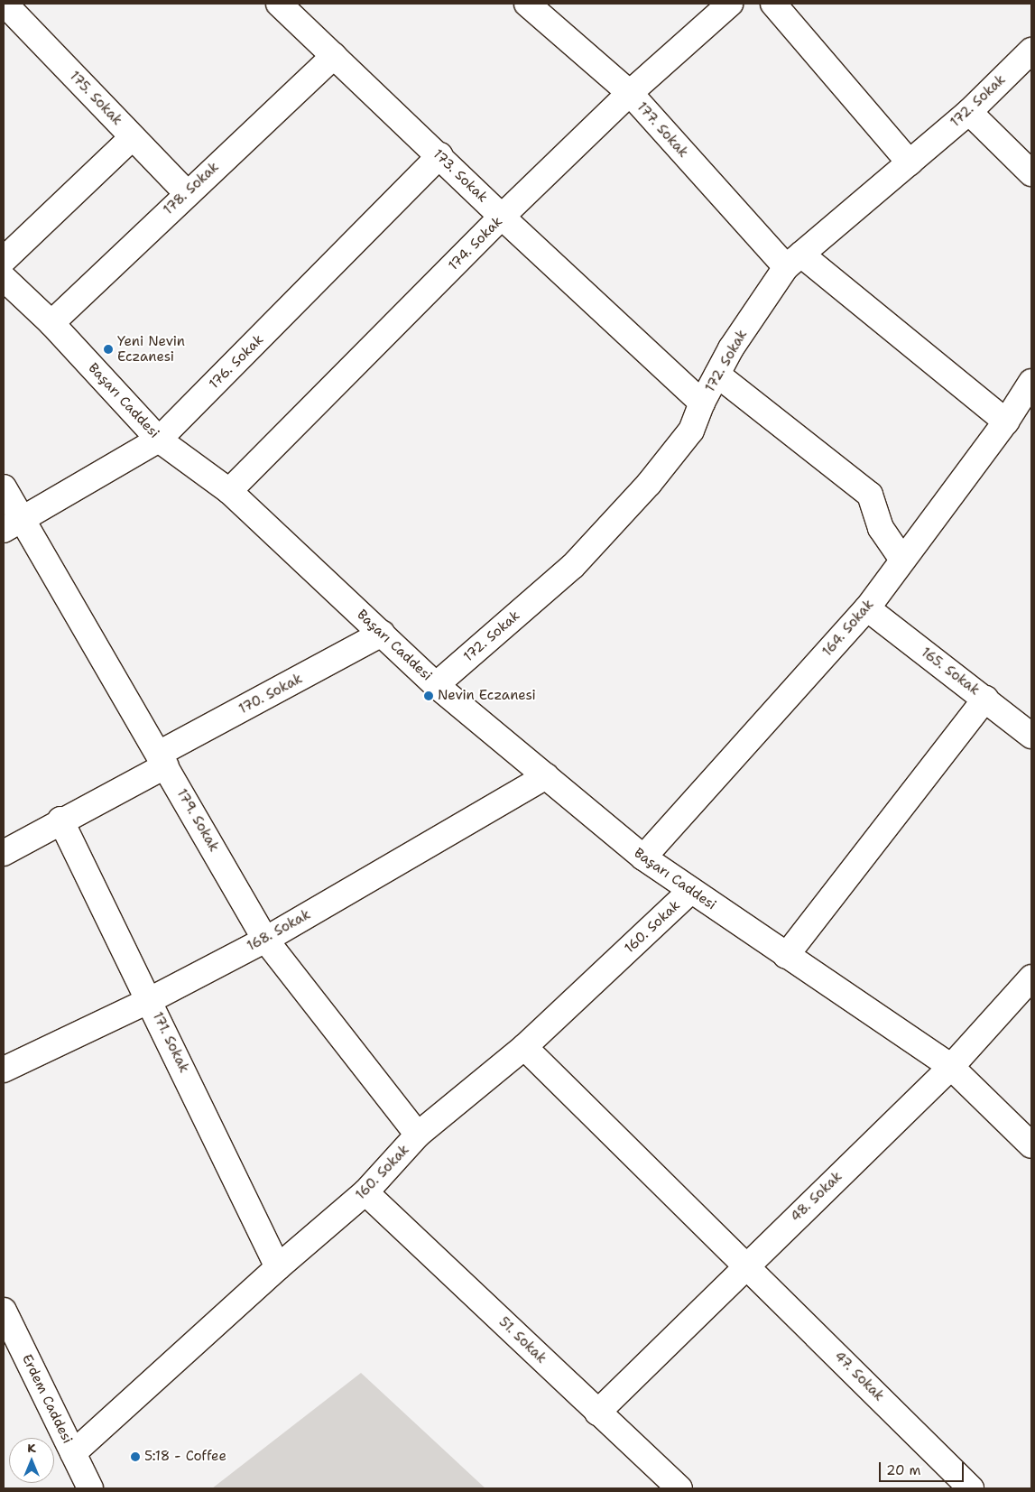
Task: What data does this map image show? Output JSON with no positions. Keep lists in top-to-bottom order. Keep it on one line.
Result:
{"streets":{"street":["175. Sokak","172. Sokak","177. Sokak","173. Sokak","178. Sokak","174. Sokak","176. Sokak","Başarı Caddesi","164. Sokak","165. Sokak","170. Sokak","179. Sokak","160. Sokak","168. Sokak","171. Sokak","48. Sokak","51. Sokak","47. Sokak","Erdem Caddesi"]},"crossings":[["175. Sokak","178. Sokak"],["172. Sokak","177. Sokak"],["172. Sokak","173. Sokak"],["172. Sokak","Başarı Caddesi"],["177. Sokak","174. Sokak"],["177. Sokak","164. Sokak"],["173. Sokak","178. Sokak"],["173. Sokak","174. Sokak"],["173. Sokak","176. Sokak"],["178. Sokak","Başarı Caddesi"],["174. Sokak","Başarı Caddesi"],["176. Sokak","Başarı Caddesi"],["176. Sokak","179. Sokak"],["Başarı Caddesi","164. Sokak"],["Başarı Caddesi","170. Sokak"],["Başarı Caddesi","160. Sokak"],["Başarı Caddesi","168. Sokak"],["Başarı Caddesi","48. Sokak"],["164. Sokak","165. Sokak"],["170. Sokak","179. Sokak"],["170. Sokak","171. Sokak"],["179. Sokak","160. Sokak"],["179. Sokak","168. Sokak"],["160. Sokak","171. Sokak"],["160. Sokak","51. Sokak"],["160. Sokak","47. Sokak"],["160. Sokak","Erdem Caddesi"],["168. Sokak","171. Sokak"],["48. Sokak","51. Sokak"],["48. Sokak","47. Sokak"]],"places":["Yeni Nevin Eczanesi","Nevin Eczanesi","5:18 - Coffee"],"scale_bar":"20 m","north":"top"}
